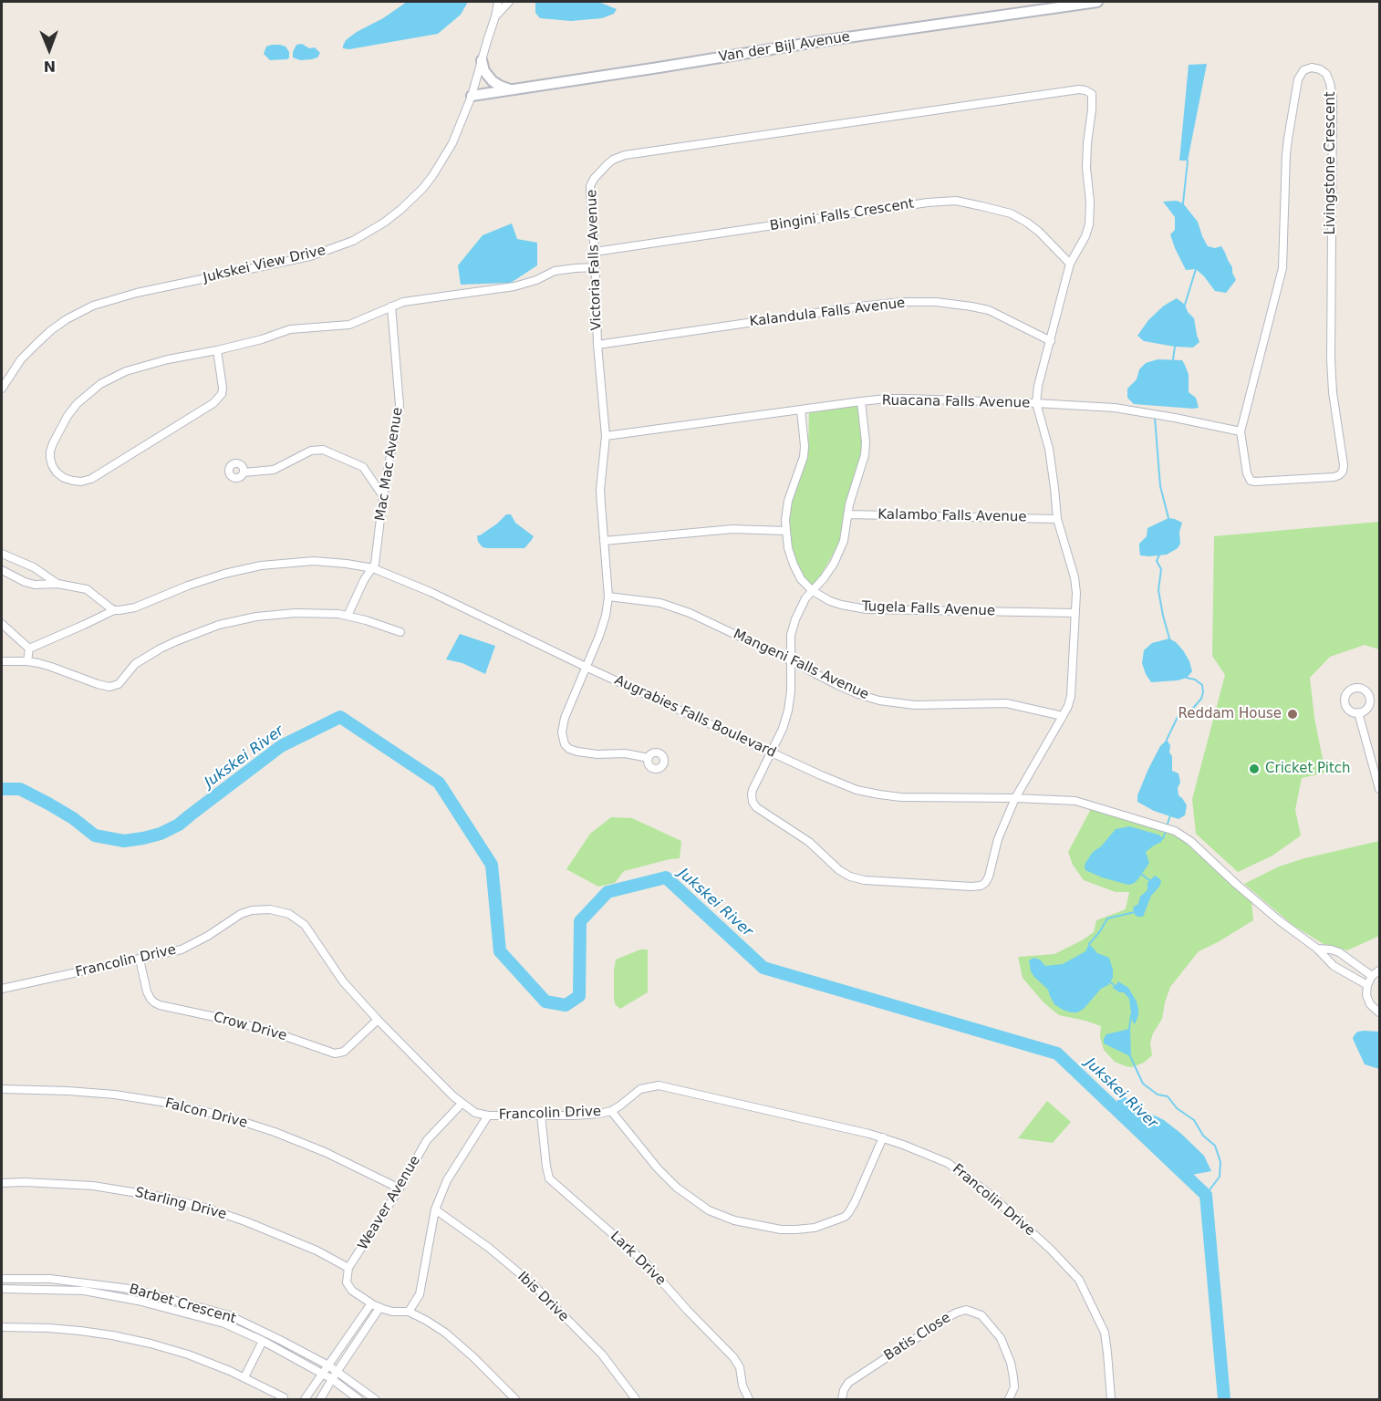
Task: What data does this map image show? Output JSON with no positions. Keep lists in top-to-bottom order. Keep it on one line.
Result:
{"streets":{"street":["Van der Bijl Avenue","Livingstone Crescent","Bingini Falls Crescent","Victoria Falls Avenue","Jukskei View Drive","Kalandula Falls Avenue","Ruacana Falls Avenue","Mac Mac Avenue","Kalambo Falls Avenue","Tugela Falls Avenue","Mangeni Falls Avenue","Augrabies Falls Boulevard","Francolin Drive","Crow Drive","Falcon Drive","Weaver Avenue","Starling Drive","Lark Drive","Ibis Drive","Barbet Crescent","Batis Close"]},"crossings":[["Van der Bijl Avenue","Jukskei View Drive"],["Livingstone Crescent","Ruacana Falls Avenue"],["Bingini Falls Crescent","Victoria Falls Avenue"],["Victoria Falls Avenue","Kalandula Falls Avenue"],["Victoria Falls Avenue","Ruacana Falls Avenue"],["Victoria Falls Avenue","Mangeni Falls Avenue"],["Victoria Falls Avenue","Augrabies Falls Boulevard"],["Ruacana Falls Avenue","Tugela Falls Avenue"],["Mac Mac Avenue","Augrabies Falls Boulevard"],["Francolin Drive","Crow Drive"],["Francolin Drive","Weaver Avenue"],["Francolin Drive","Lark Drive"],["Falcon Drive","Weaver Avenue"],["Weaver Avenue","Starling Drive"]],"water":["Jukskei River"],"places":["Reddam House","Cricket Pitch"],"north":"bottom"}
